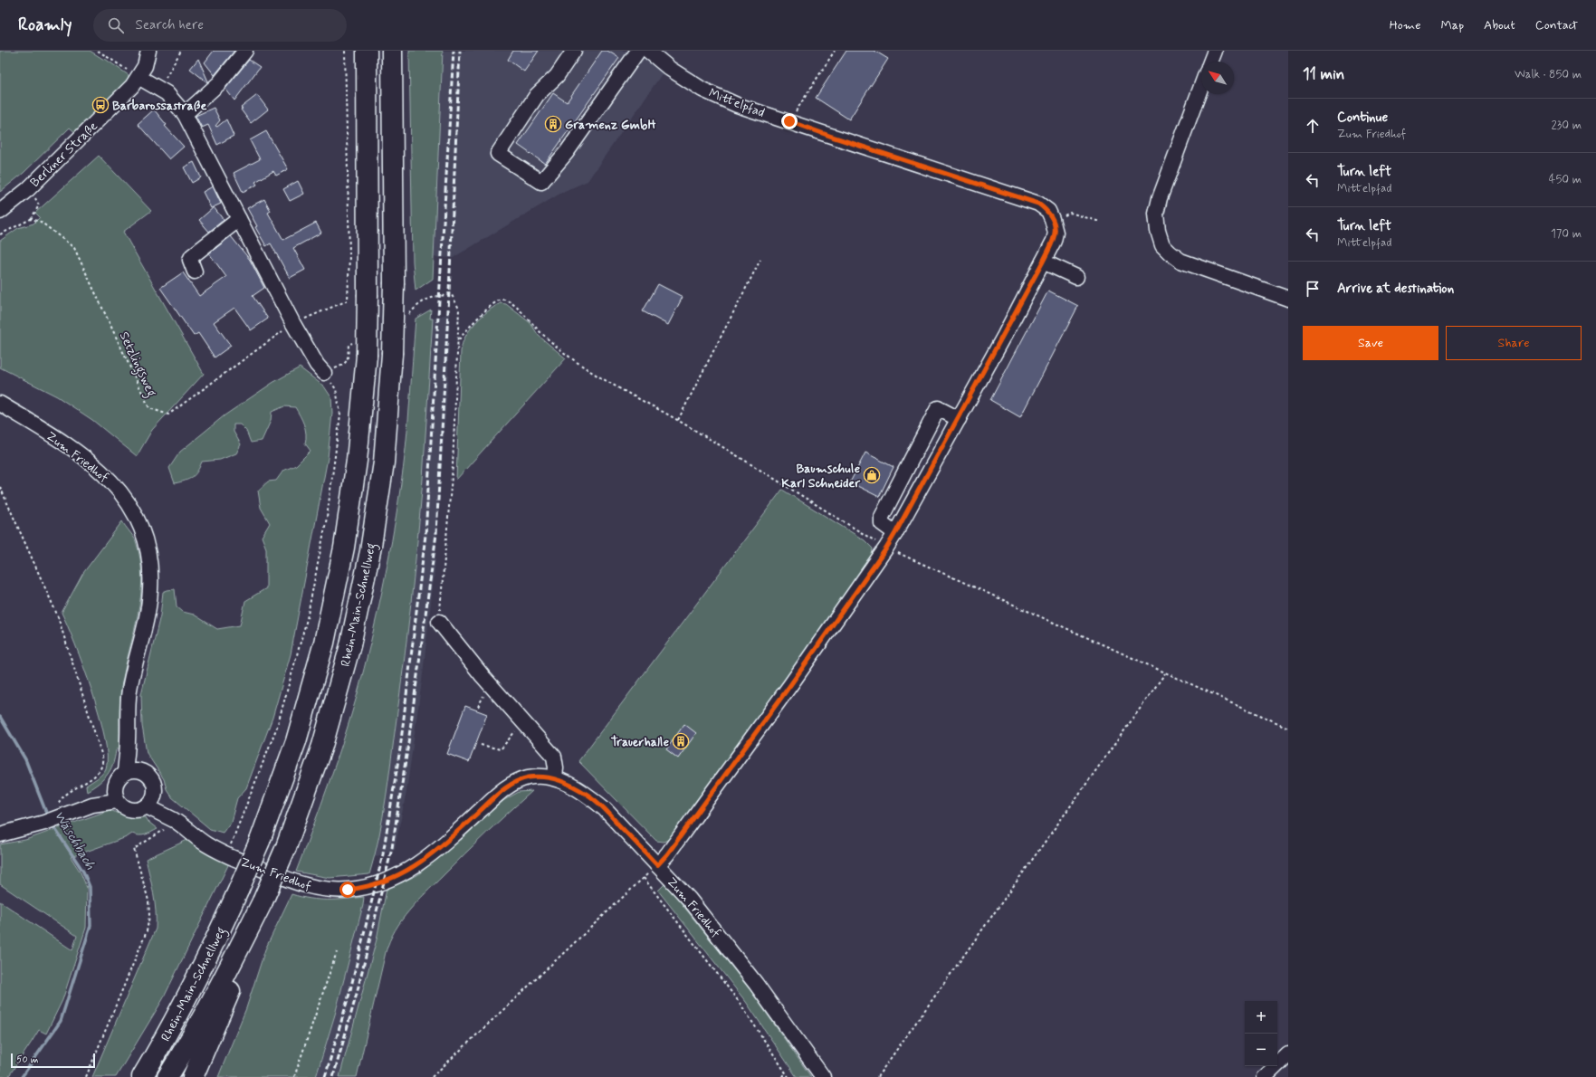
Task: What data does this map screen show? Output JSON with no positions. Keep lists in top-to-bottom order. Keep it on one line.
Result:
{"streets":{"highway":["Rhein-Main-Schnellweg"],"street":["Mittelpfad","Berliner Straße","Zum Friedhof"],"path":["Setzlingsweg"]},"water":["Wäschbach"],"places":{"bus stop":["Barbarossastraße"],"building":["Gramenz GmbH","Trauerhalle"],"shop":["Baumschule Karl Schneider"]},"scale_bar":"50 m","north":"top left","page":{"header":"Roamly","search":"Search here","nav":["Home","Map","About","Contact"],"heading":["11 min","Walk · 850 m"],"list":[["Continue","Zum Friedhof","230 m"],["Turn left","Mittelpfad","450 m"],["Turn left","Mittelpfad","170 m"],"Arrive at destination"],"buttons":["Save","Share"],"map_buttons":["+","−"],"scale":"50 m"}}
